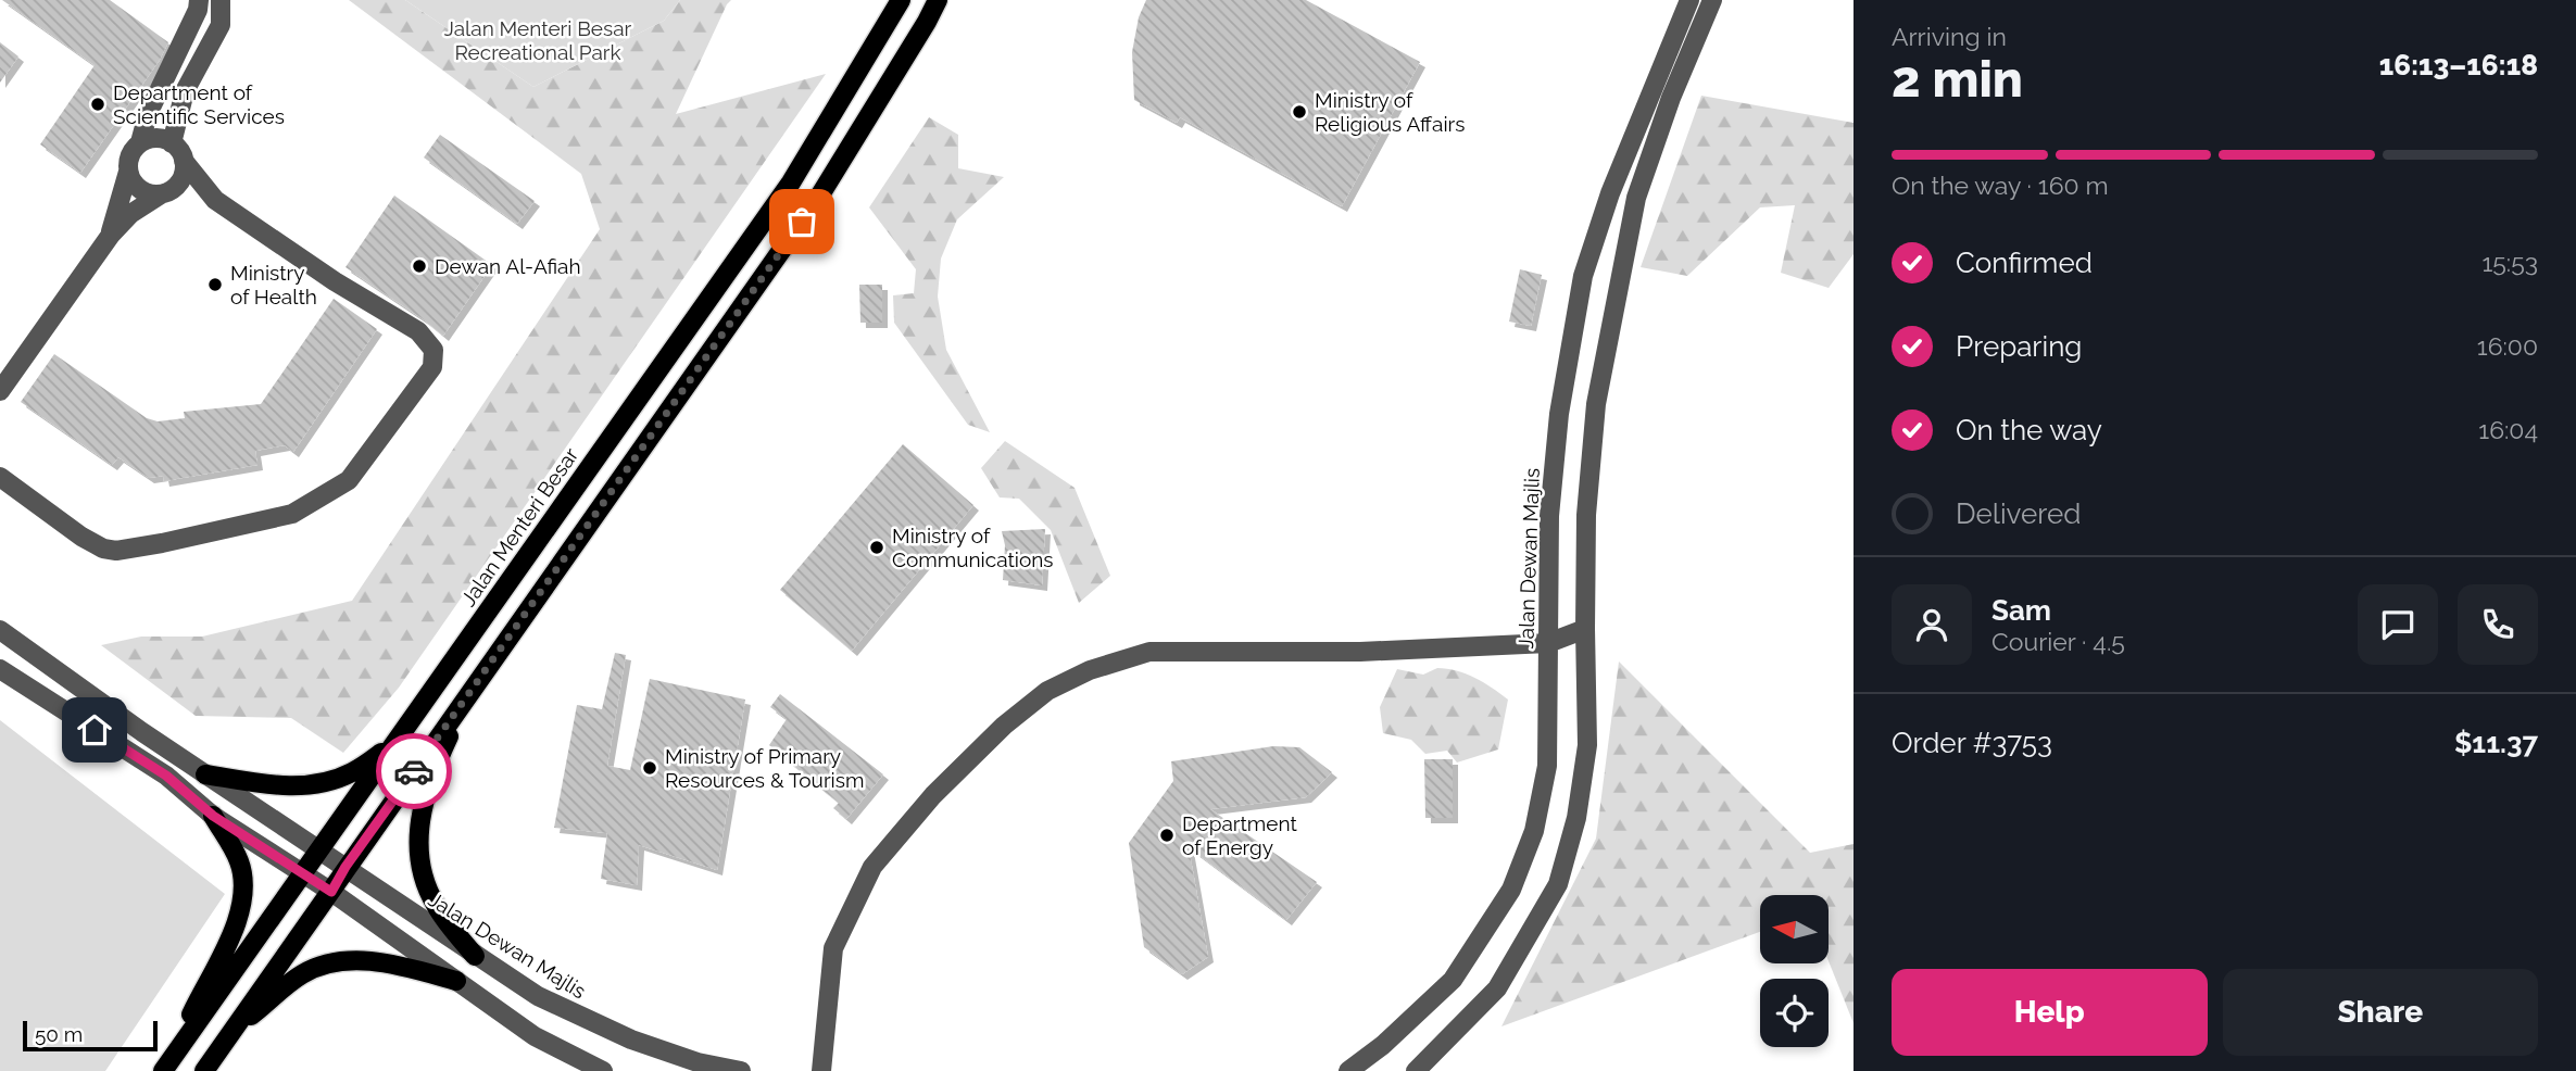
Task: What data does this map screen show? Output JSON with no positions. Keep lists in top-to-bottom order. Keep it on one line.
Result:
{"streets":{"main road":["Jalan Menteri Besar"],"street":["Jalan Dewan Majlis"]},"crossings":[["Jalan Menteri Besar","Jalan Dewan Majlis"]],"parks":["Jalan Menteri Besar Recreational Park"],"places":["Department of Scientific Services","Ministry of Religious Affairs","Dewan Al-Afiah","Ministry of Health","Ministry of Communications","Ministry of Primary Resources & Tourism","Department of Energy"],"scale_bar":"50 m","north":"left","page":{"heading":["2 min","Arriving in","16:13–16:18"],"panel":["Sam","Courier · 4.5","Order #3753","$11.37"],"bar":"On the way · 160 m","list":[["Confirmed","15:53"],["Preparing","16:00"],["On the way","16:04"],"Delivered"],"buttons":["Help","Share"],"scale":"50 m"}}
